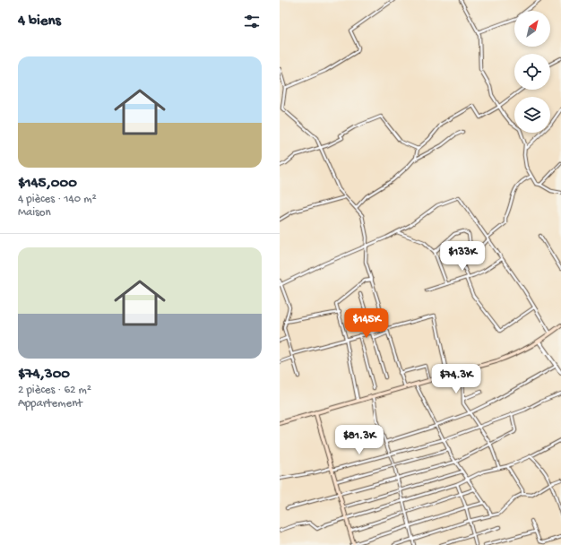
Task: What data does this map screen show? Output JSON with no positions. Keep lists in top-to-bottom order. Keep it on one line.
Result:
{"north":"top right","page":{"heading":"4 biens","list":[{"name":"$145,000","note":"4 pièces · 140 m² · Maison"},{"name":"$74,300","note":"2 pièces · 62 m² · Appartement"}],"price":["$133K","$145K","$74.3K","$81.3K"]}}
